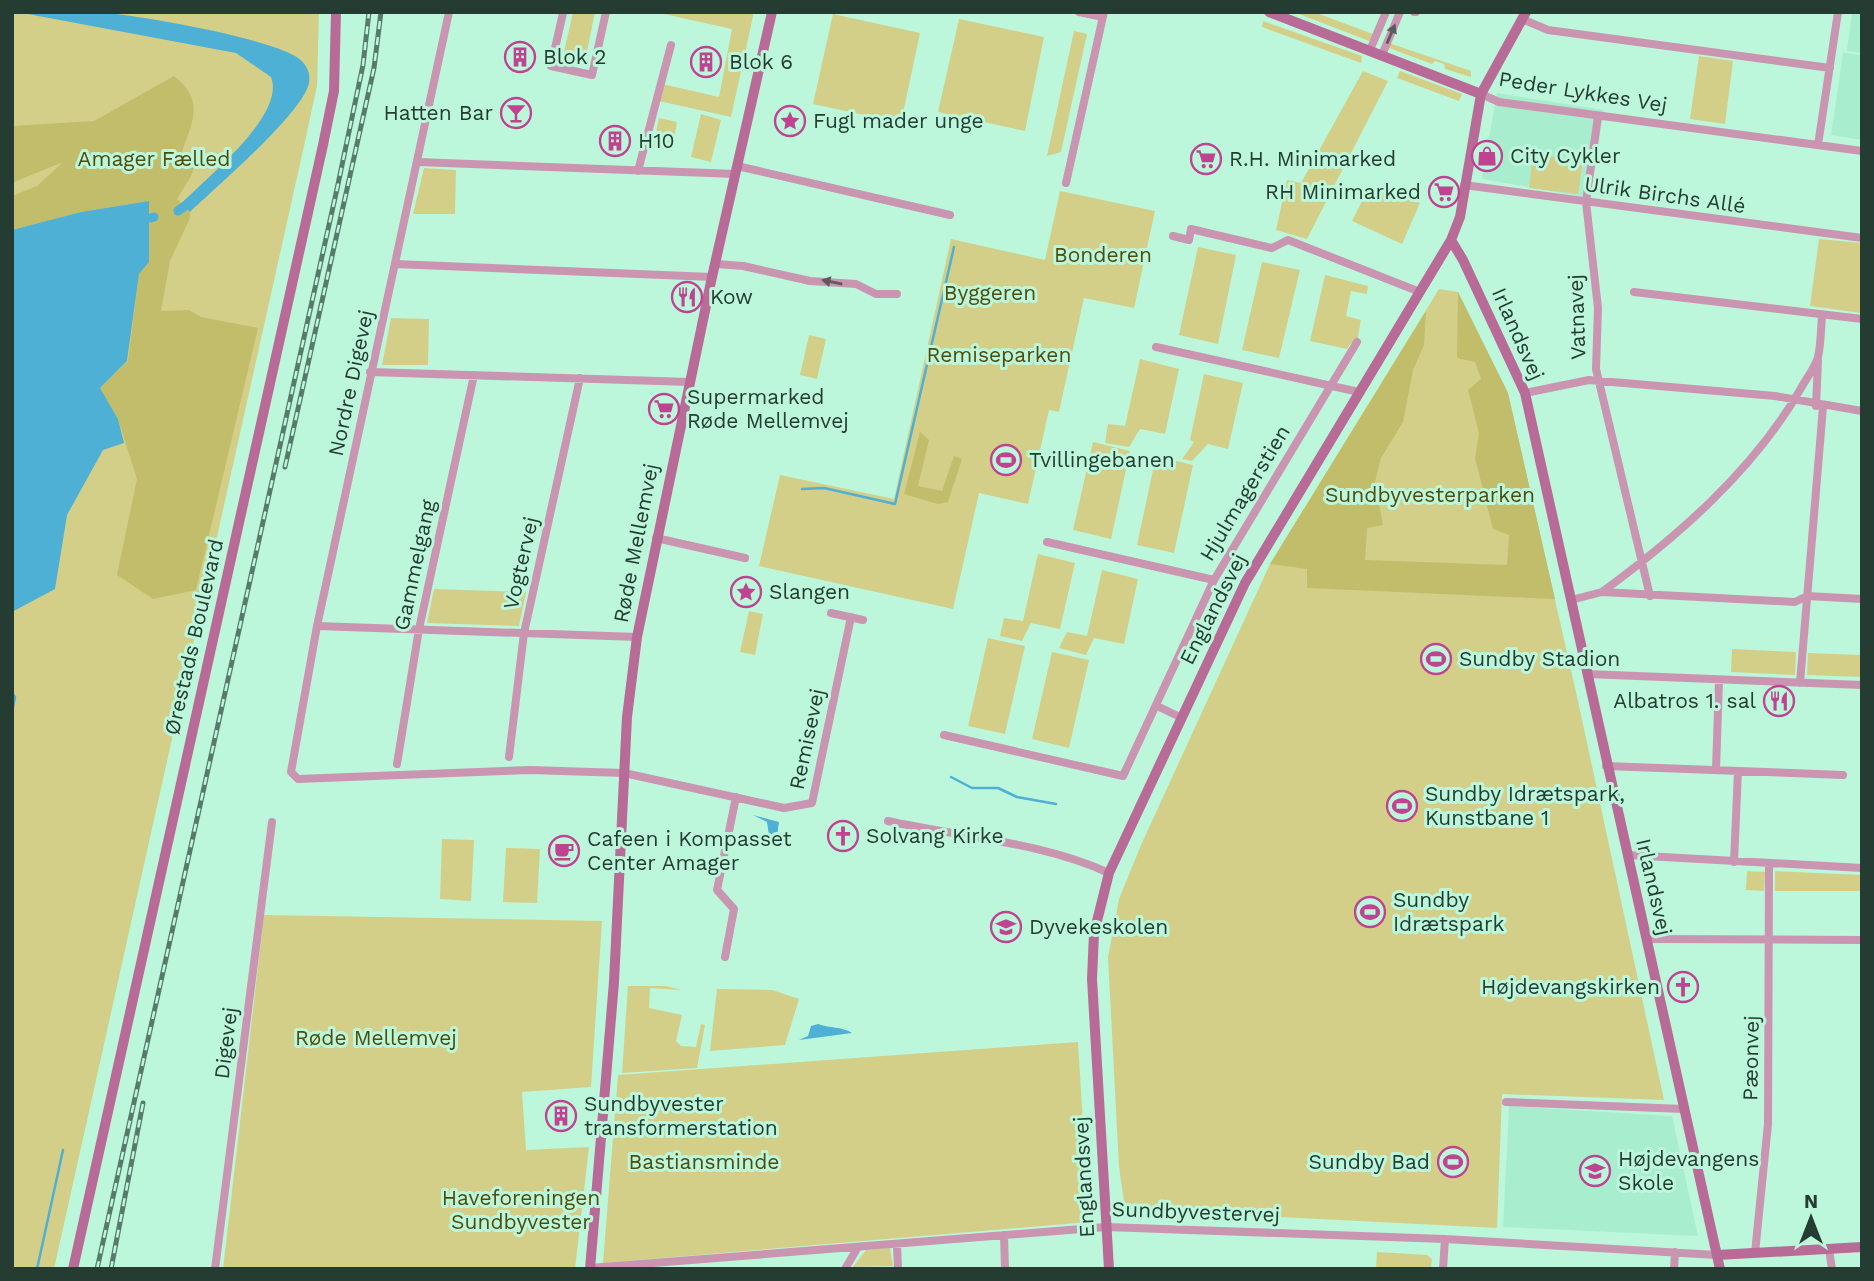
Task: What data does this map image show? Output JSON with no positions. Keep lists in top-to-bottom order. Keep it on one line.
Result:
{"streets":{"street":["Peder Lykkes Vej","Ulrik Birchs Allé","Vatnavej","Irlandsvej","Nordre Digevej","Hjulmagerstien","Røde Mellemvej","Vogtervej","Gammelgang","Englandsvej","Ørestads Boulevard","Remisevej","Digevej","Pæonvej","Sundbyvestervej"]},"crossings":[["Peder Lykkes Vej","Vatnavej"],["Peder Lykkes Vej","Englandsvej"],["Ulrik Birchs Allé","Vatnavej"],["Ulrik Birchs Allé","Englandsvej"],["Irlandsvej","Englandsvej"],["Irlandsvej","Sundbyvestervej"],["Nordre Digevej","Remisevej"],["Røde Mellemvej","Remisevej"],["Røde Mellemvej","Sundbyvestervej"],["Englandsvej","Sundbyvestervej"],["Pæonvej","Sundbyvestervej"]],"parks":["Amager Fælled","Bonderen","Byggeren","Remiseparken","Sundbyvesterparken","Røde Mellemvej","Bastiansminde","Haveforeningen Sundbyvester"],"places":{"building":["Blok 2","Blok 6","H10","Sundbyvester transformerstation"],"bar":["Hatten Bar"],"place":["Fugl mader unge","Slangen"],"shop":["City Cykler"],"supermarket":["R.H. Minimarked","RH Minimarked","Supermarked Røde Mellemvej"],"restaurant":["Kow","Albatros 1. sal"],"sports":["Tvillingebanen","Sundby Stadion","Sundby Idrætspark, Kunstbane 1","Sundby Idrætspark","Sundby Bad"],"church":["Solvang Kirke","Højdevangskirken"],"cafe":["Cafeen i Kompasset Center Amager"],"school or university":["Dyvekeskolen","Højdevangens Skole"]},"north":"top"}
